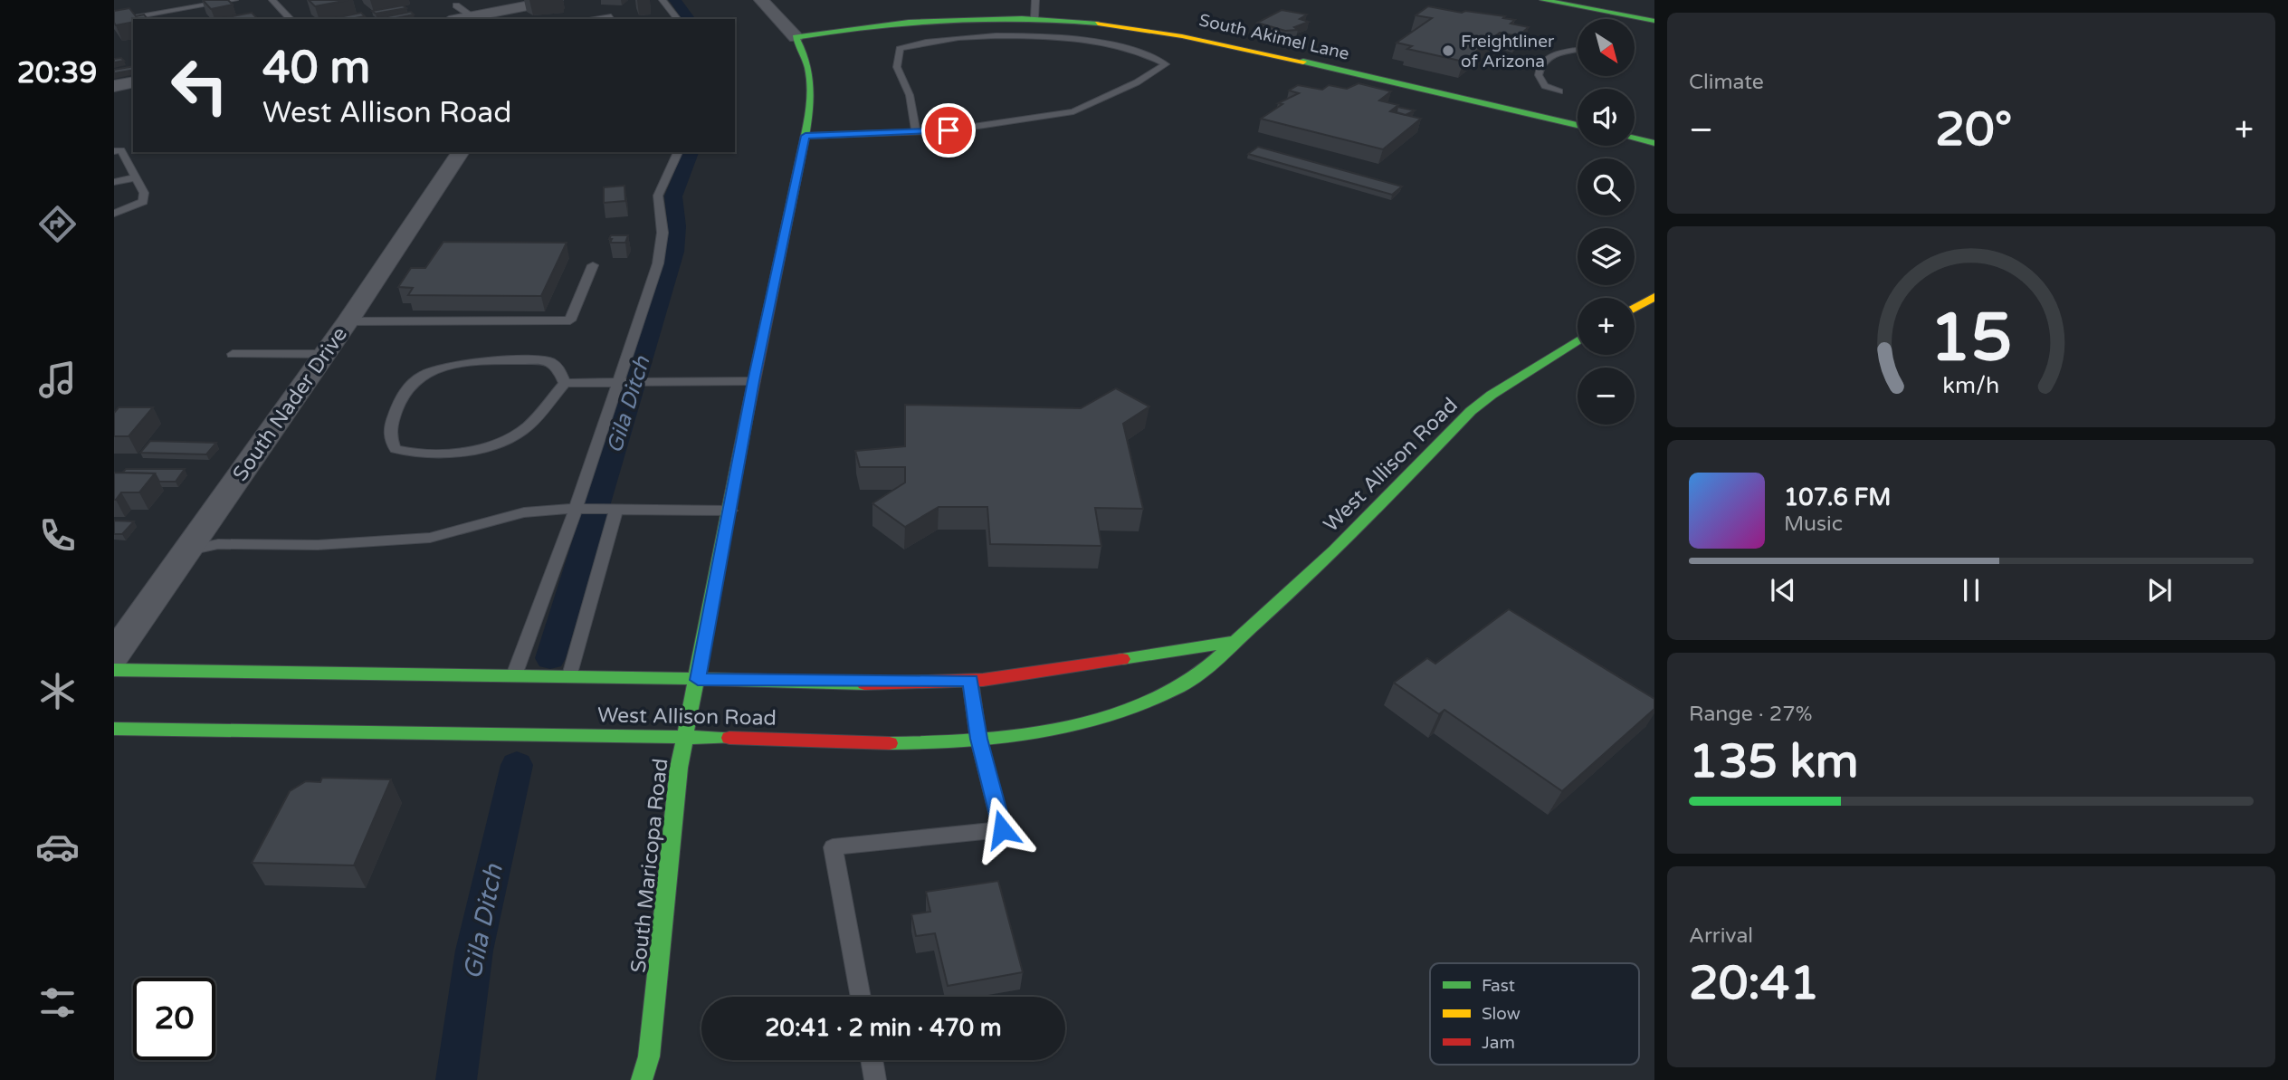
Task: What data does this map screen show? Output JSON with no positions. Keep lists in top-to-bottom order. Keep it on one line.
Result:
{"streets":{"main road":["South Akimel Lane","West Allison Road","South Maricopa Road"],"street":["South Nader Drive"]},"crossings":[["South Akimel Lane","South Maricopa Road"],["West Allison Road","South Maricopa Road"]],"water":["Gila Ditch"],"places":["Freightliner of Arizona"],"legend":["Fast","Slow","Jam"],"north":"bottom right","page":{"tabs":"20:39","tile":["Climate",["Range · 27%","135 km"],["Arrival","20:41"]],"map_buttons":["+","−"],"turn":["40 m","West Allison Road"],"heat":["−","20°","+"],"song":["107.6 FM","Music"],"limit":"20","trip":"20:41 · 2 min · 470 m","gauge":["15","km/h"]}}
